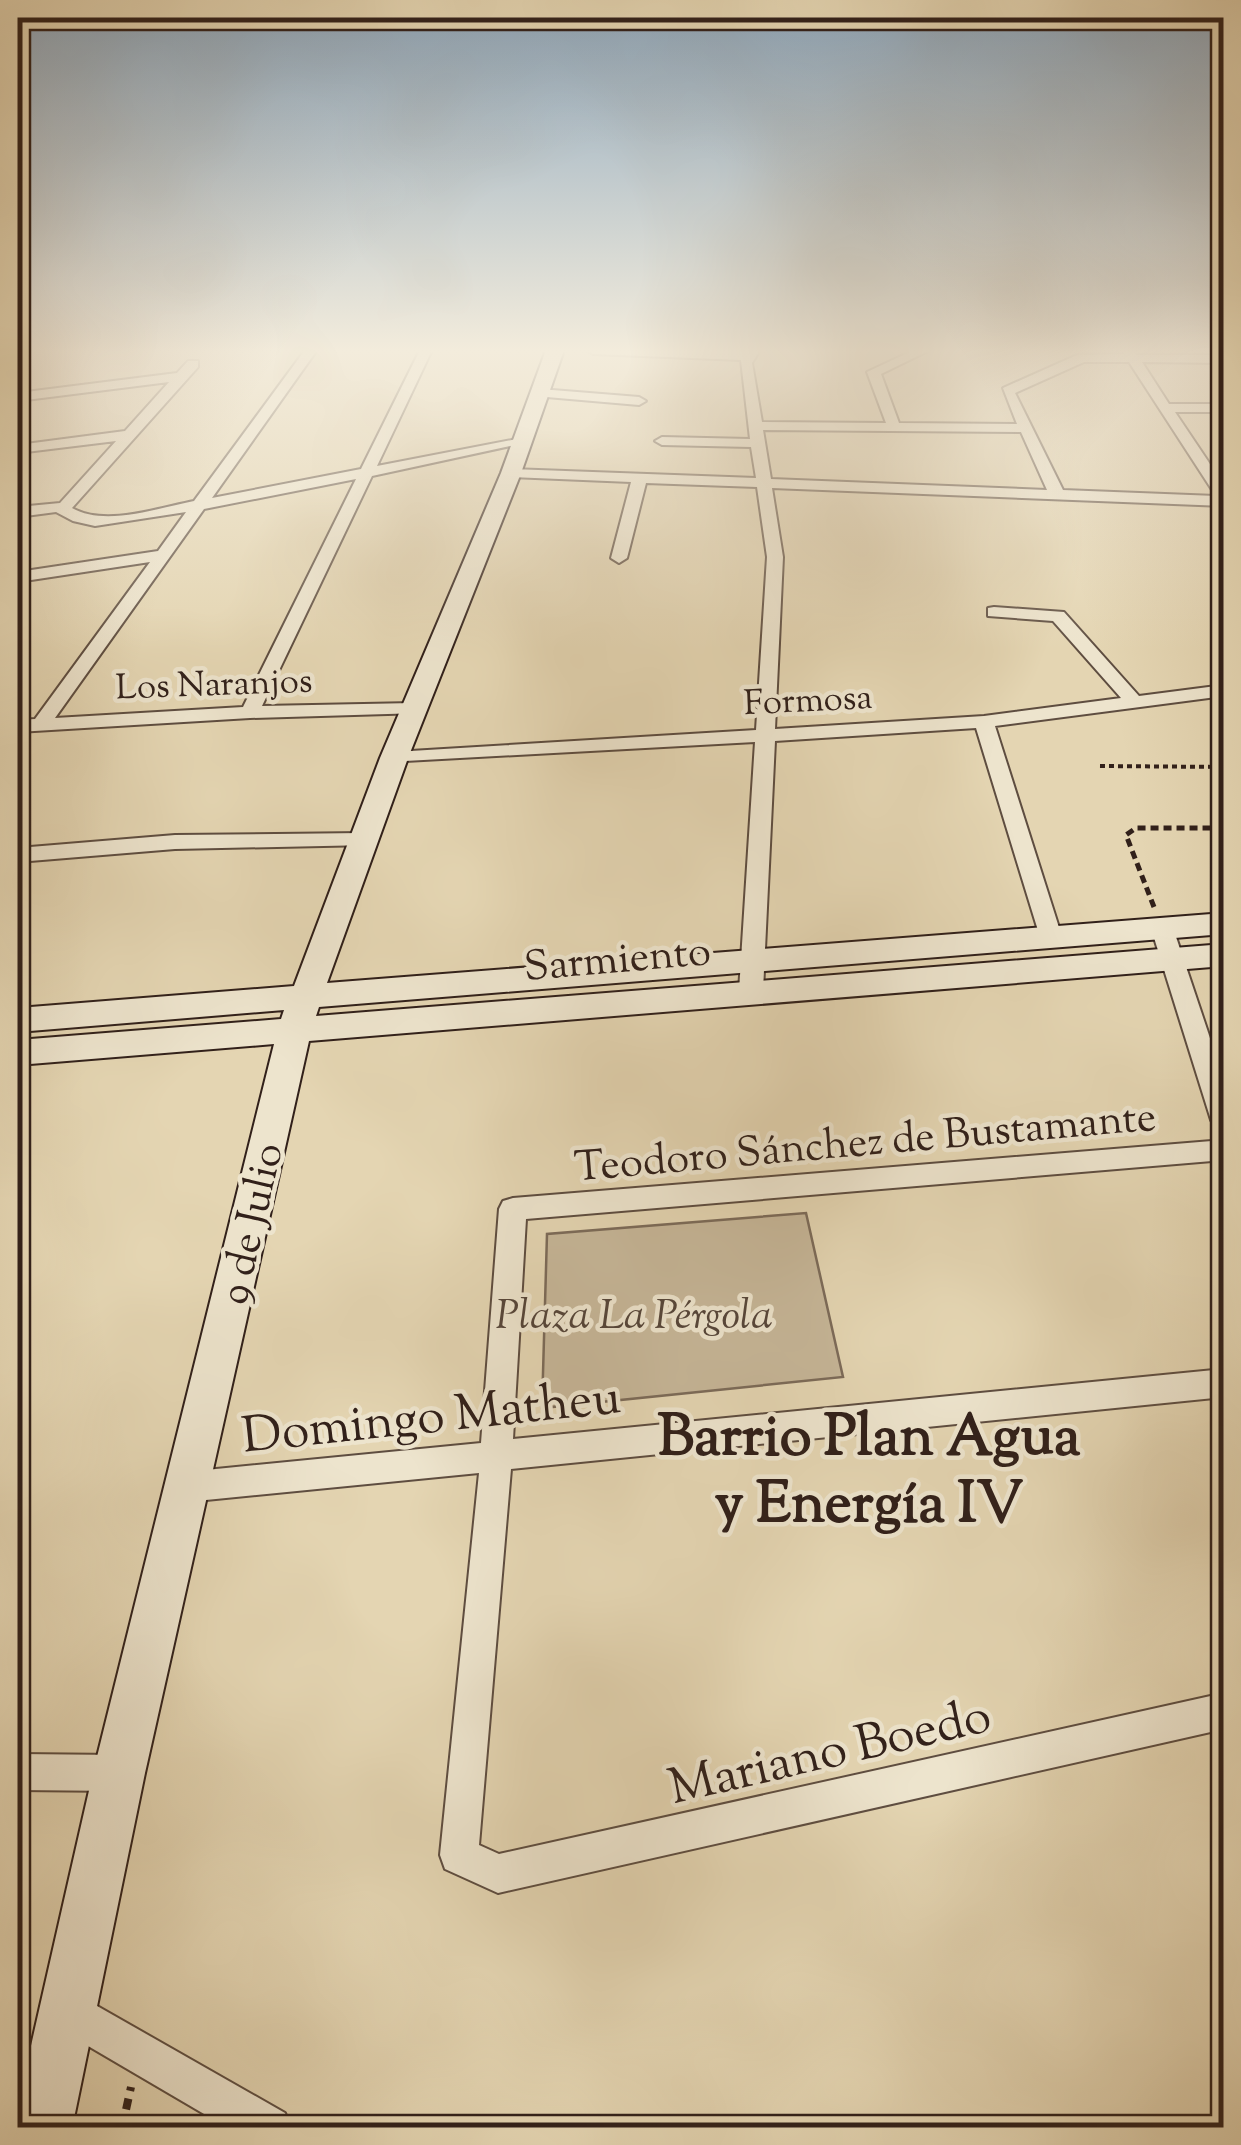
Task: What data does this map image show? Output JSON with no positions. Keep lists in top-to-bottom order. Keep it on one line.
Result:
{"streets":{"street":["Los Naranjos","Formosa","Sarmiento","Teodoro Sánchez de Bustamante","9 de Julio","Domingo Matheu","Mariano Boedo"]},"crossings":[["Los Naranjos","9 de Julio"],["Formosa","9 de Julio"],["Sarmiento","9 de Julio"],["Teodoro Sánchez de Bustamante","Domingo Matheu"],["Teodoro Sánchez de Bustamante","Mariano Boedo"],["9 de Julio","Domingo Matheu"],["Domingo Matheu","Mariano Boedo"]],"districts":["Barrio Plan Agua y Energía IV"],"parks":["Plaza La Pérgola"]}
